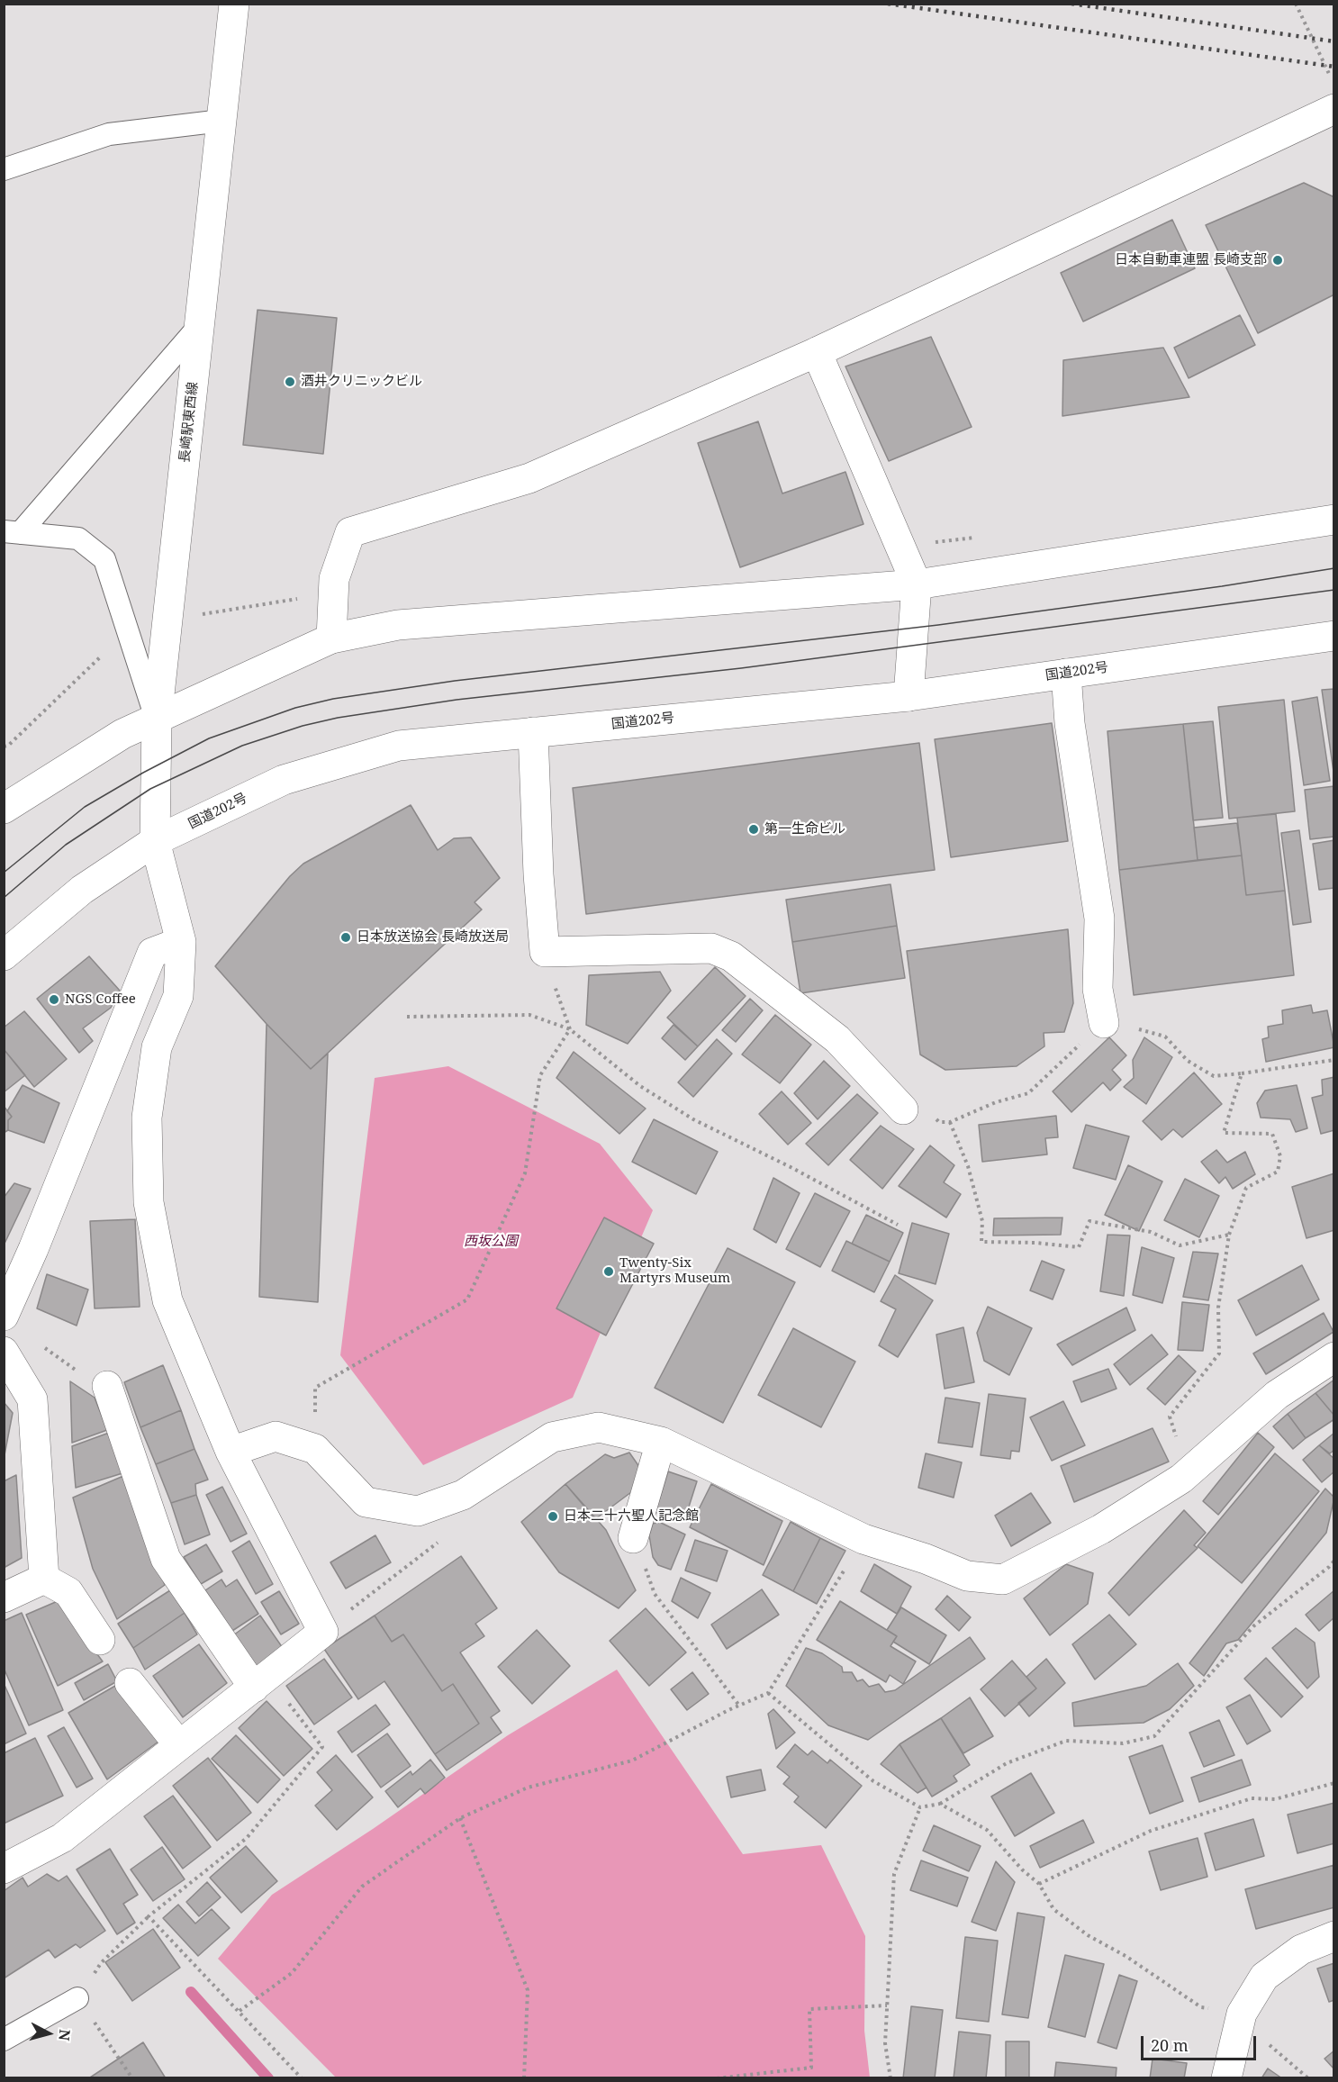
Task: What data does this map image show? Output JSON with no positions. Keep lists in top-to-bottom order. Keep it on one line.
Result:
{"streets":{"main road":["長崎駅東西線","国道202号"]},"crossings":[["長崎駅東西線","国道202号"]],"parks":["西坂公園"],"places":["日本自動車連盟 長崎支部","酒井クリニックビル","第一生命ビル","日本放送協会 長崎放送局","NGS Coffee","Twenty-Six Martyrs Museum","日本二十六聖人記念館"],"scale_bar":"20 m","north":"right"}
